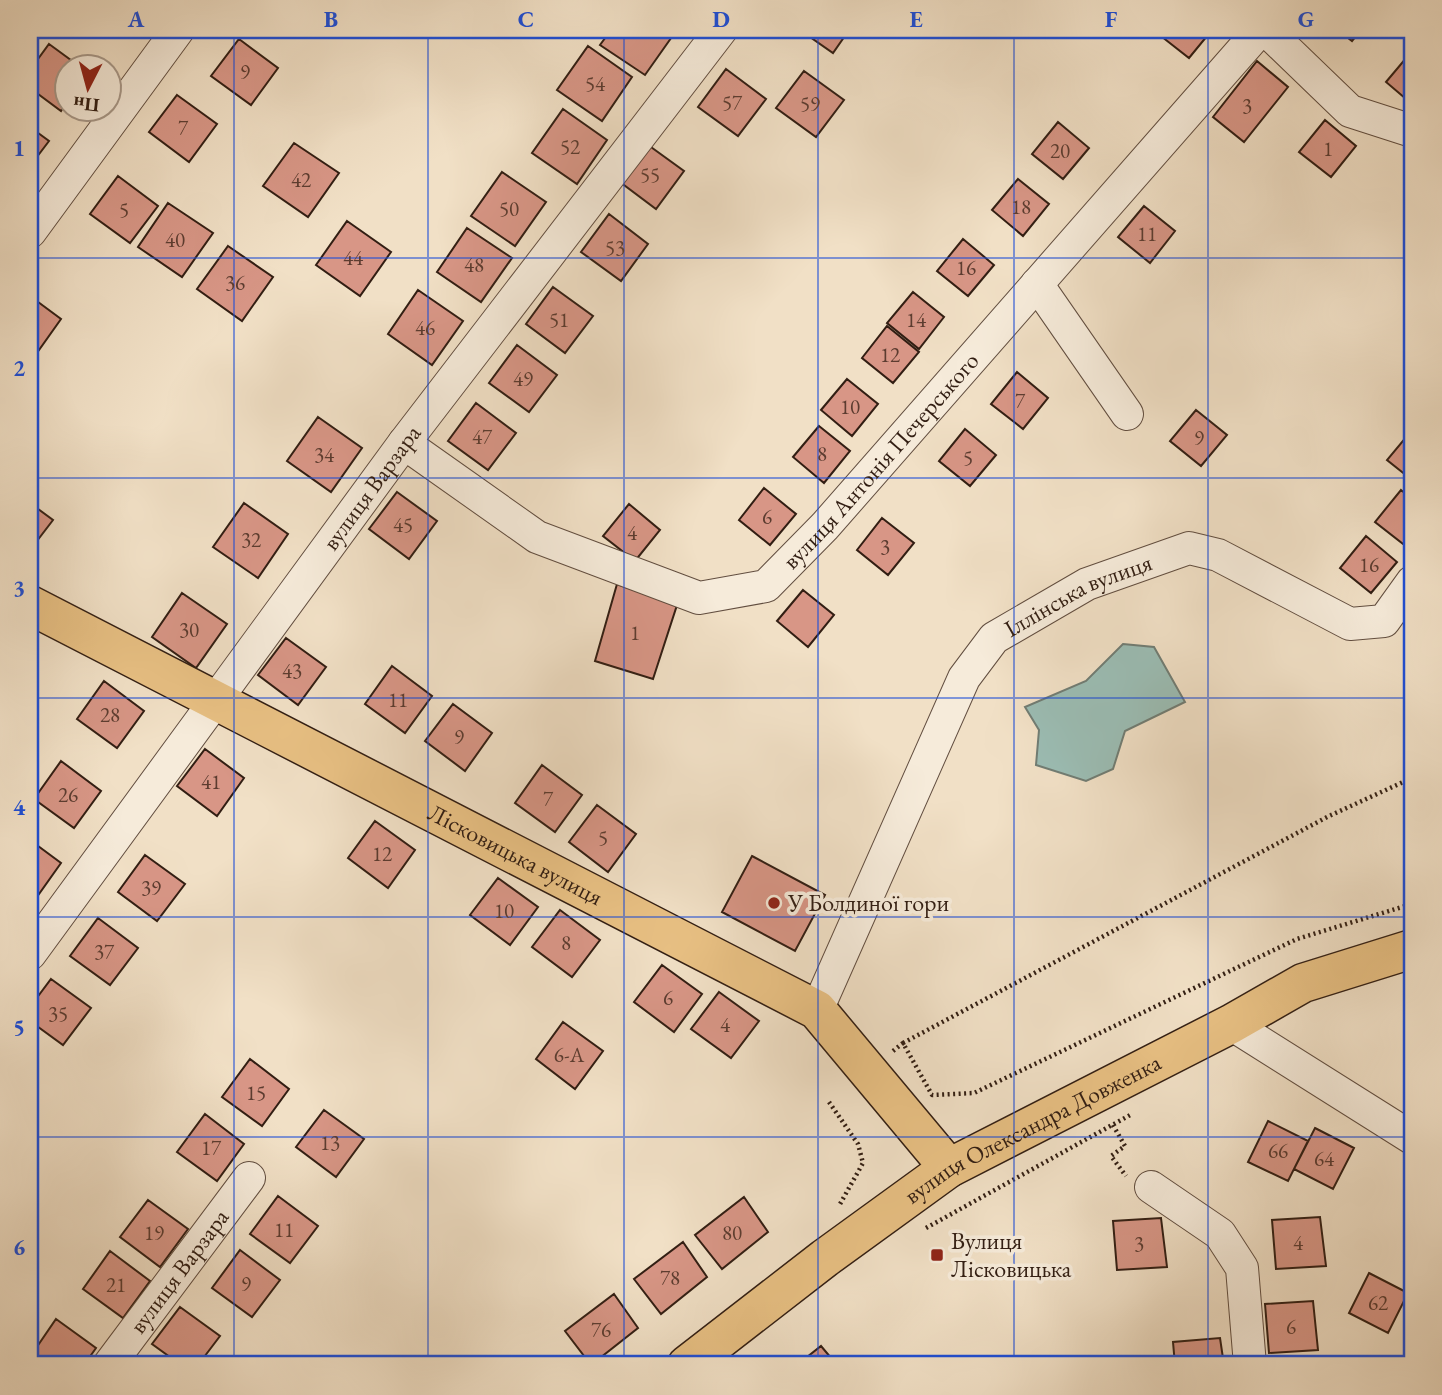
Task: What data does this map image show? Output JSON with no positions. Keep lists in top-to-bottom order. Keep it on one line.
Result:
{"streets":{"main road":["Лісковицька вулиця","вулиця Олександра Довженка"],"street":["вулиця Антонія Печерського","вулиця Варзара","Іллінська вулиця"]},"crossings":[["вулиця Антонія Печерського","вулиця Варзара"],["вулиця Варзара","Лісковицька вулиця"],["Іллінська вулиця","Лісковицька вулиця"],["Лісковицька вулиця","вулиця Олександра Довженка"]],"places":{"other":["У Болдиної гори"],"transit":["Вулиця Лісковицька"]},"house_numbers":["9","54","57","59","3","7","52","1","20","55","42","18","50","5","11","40","53","44","48","16","36","51","14","46","12","49","7","10","47","9","8","34","5","6","45","4","32","3","16","30","1","43","11","28","9","41","26","7","5","12","39","10","8","37","6","35","4","6-А","15","13","17","66","64","11","19","80","4","3","78","9","21","62","6","76"],"north":"bottom","grid":{"columns":["A","B","C","D","E","F","G"],"rows":["1","2","3","4","5","6"]}}
